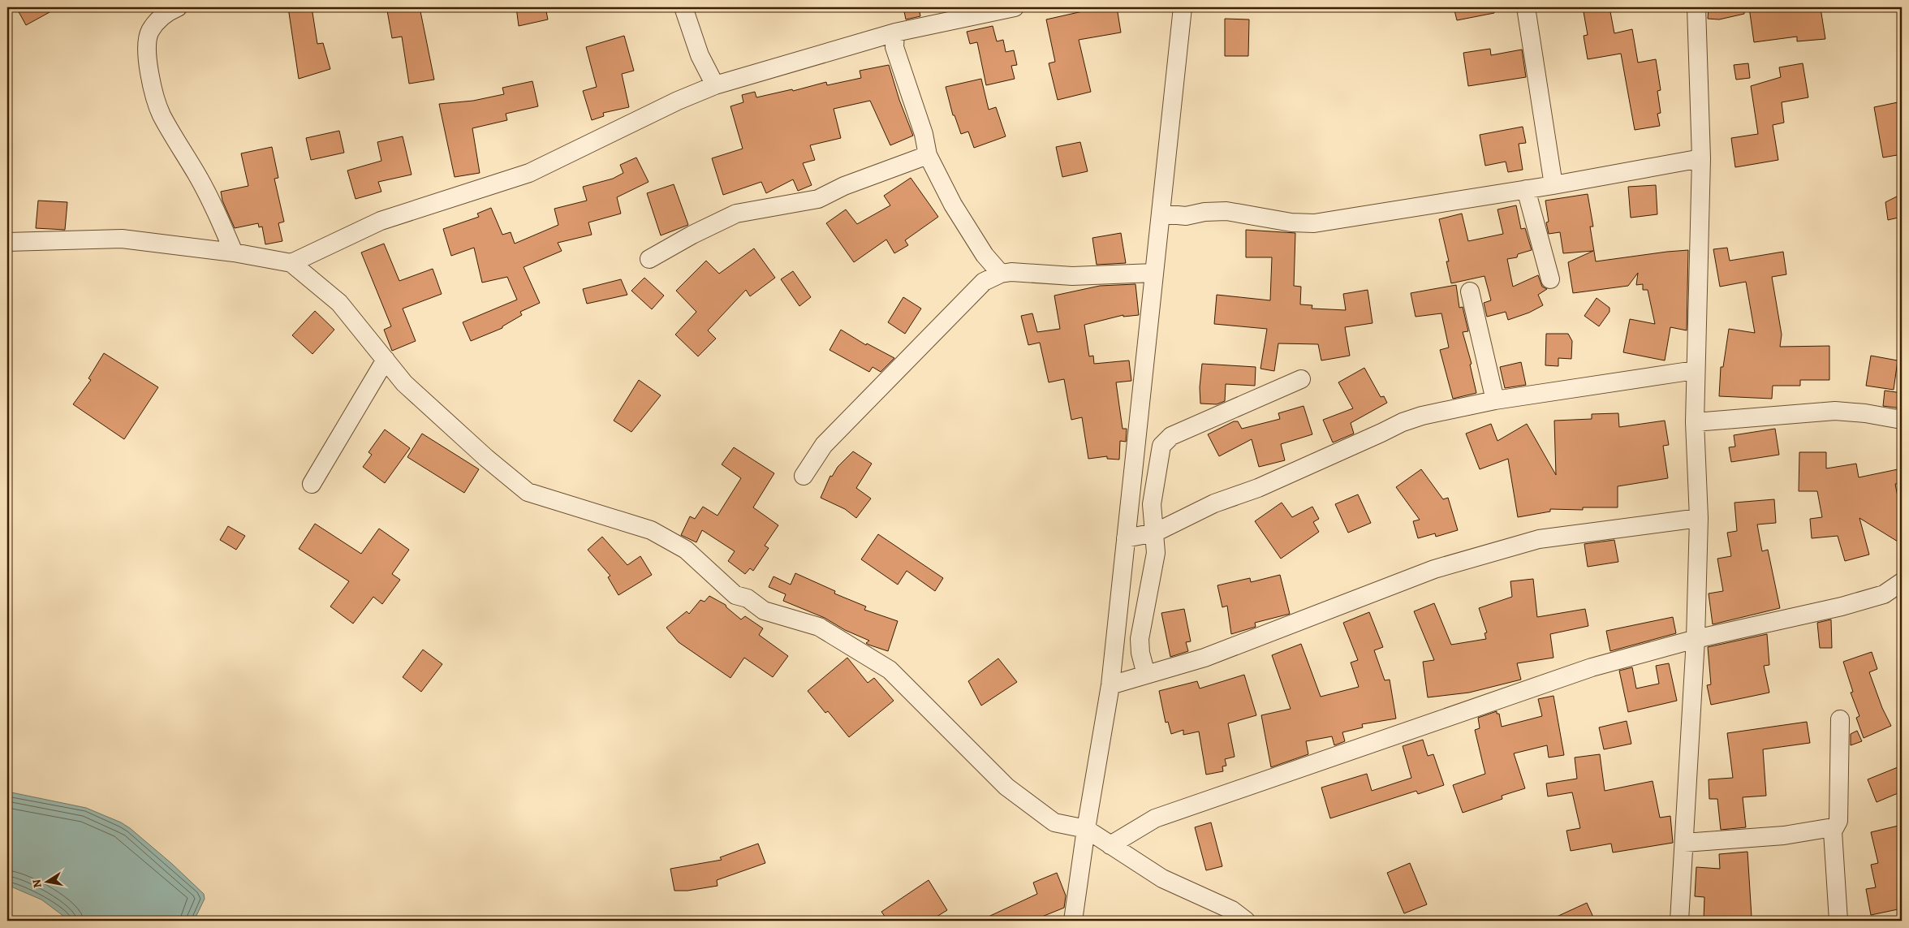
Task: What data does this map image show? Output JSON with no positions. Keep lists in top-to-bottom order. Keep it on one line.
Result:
{"north":"left"}
